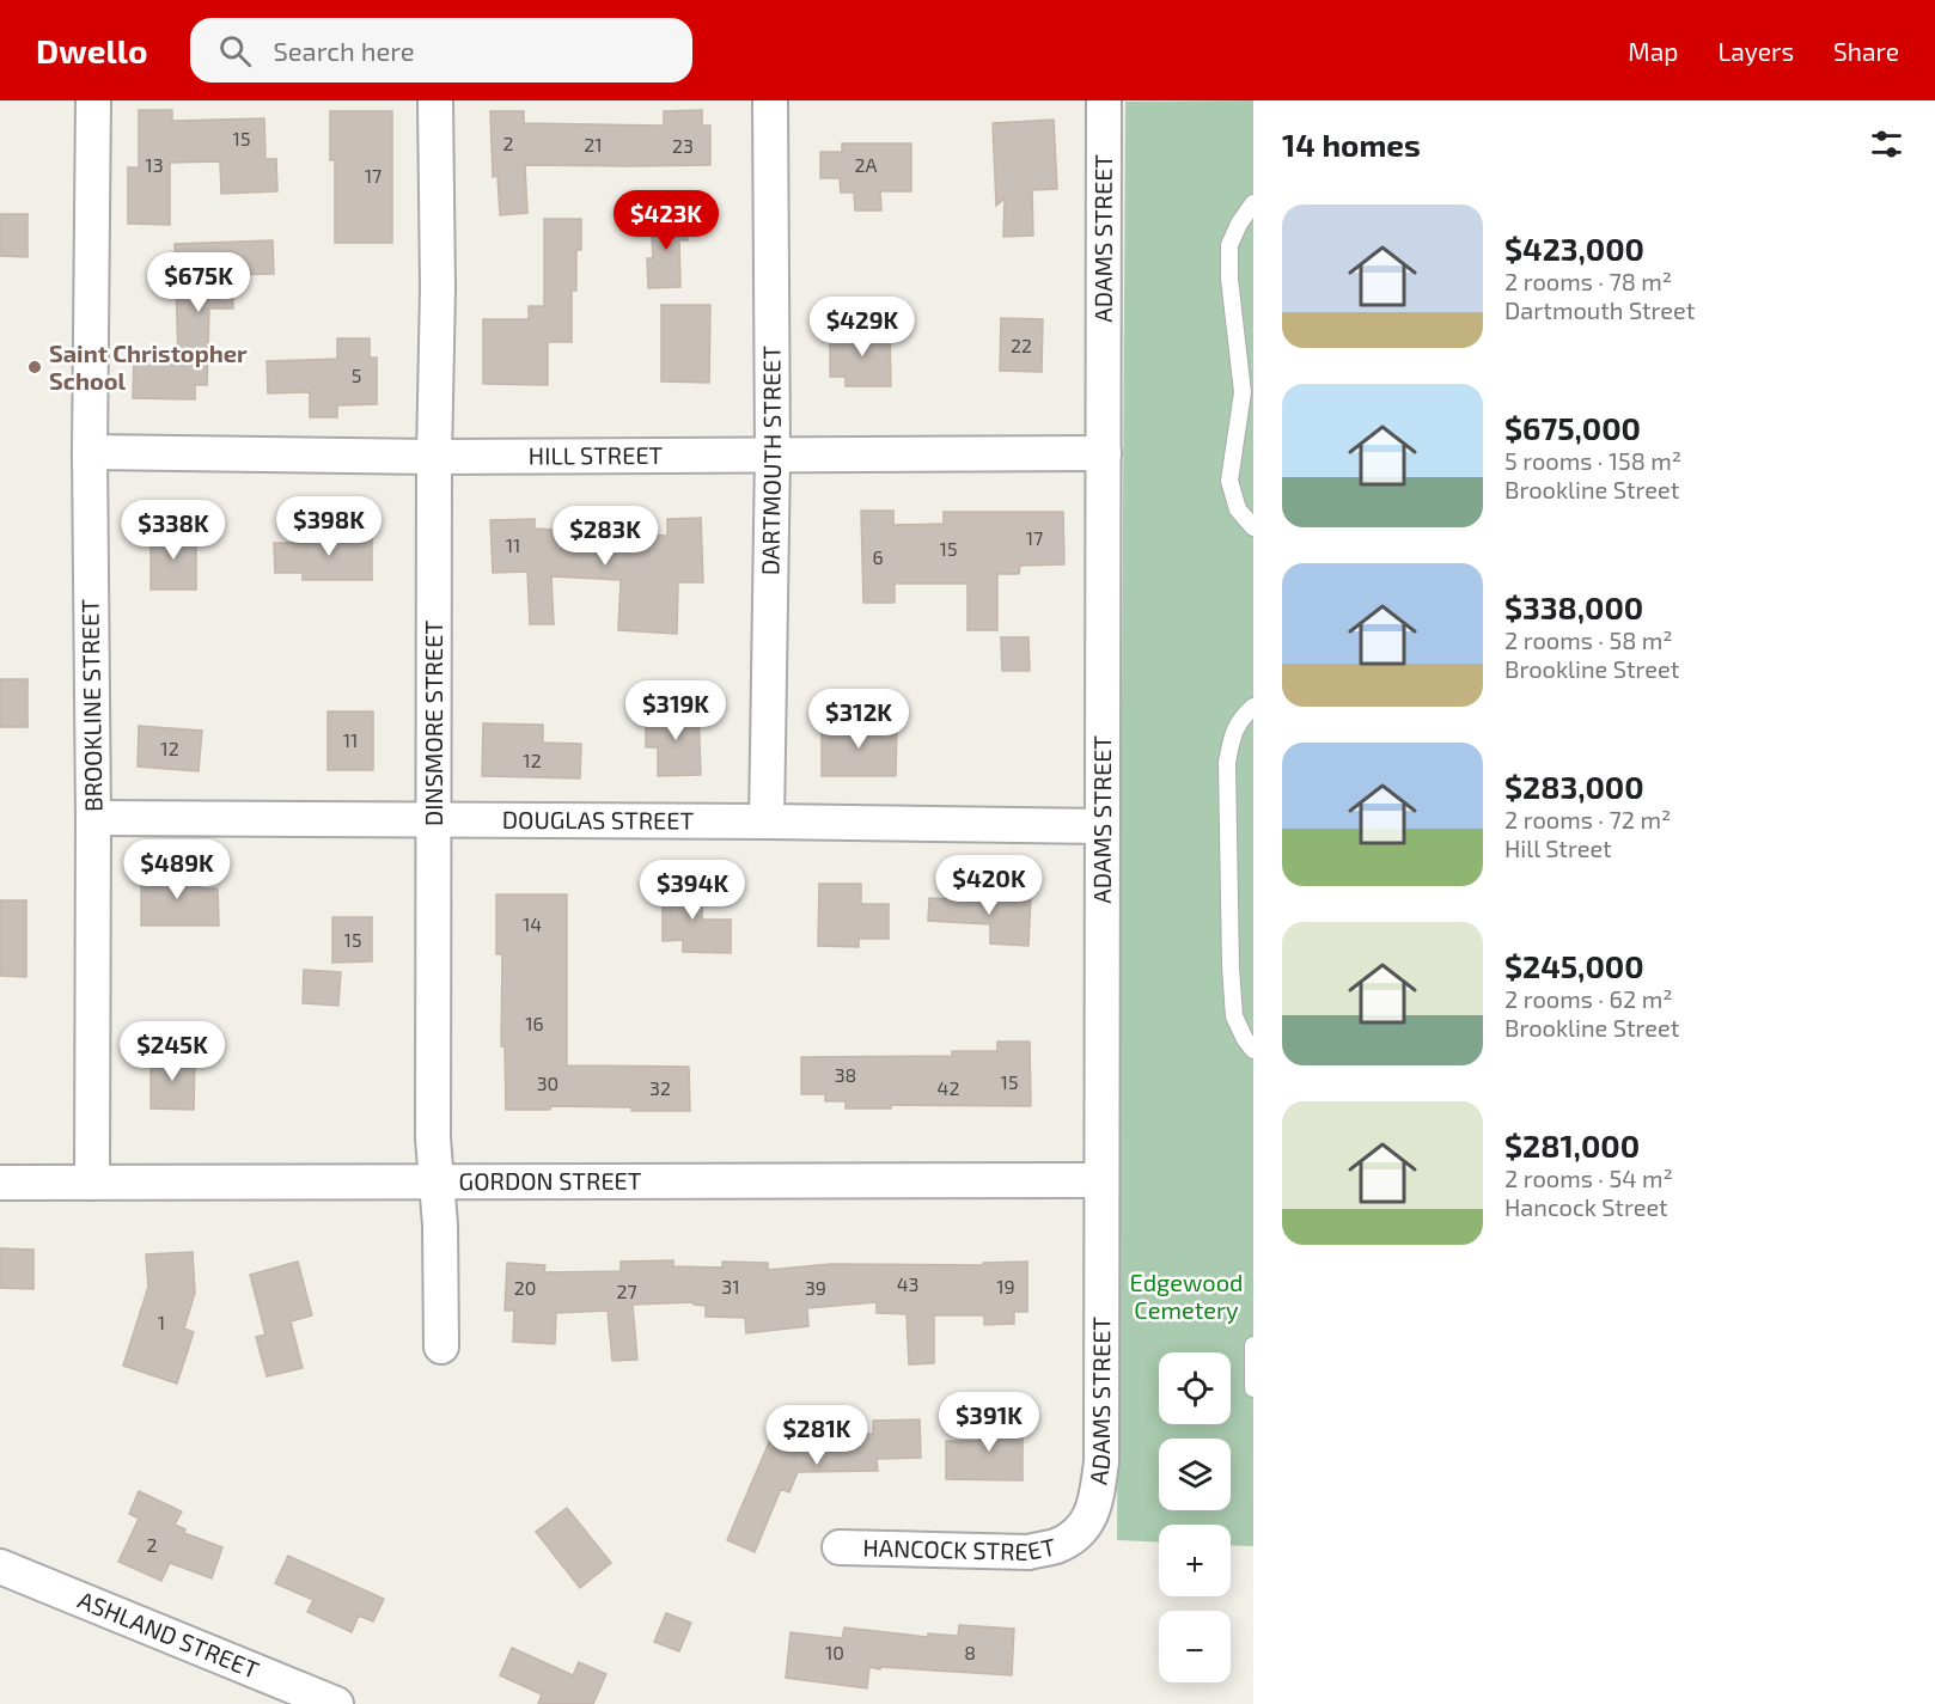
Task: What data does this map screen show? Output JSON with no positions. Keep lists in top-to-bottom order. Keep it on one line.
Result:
{"streets":{"street":["ADAMS STREET","HILL STREET","DARTMOUTH STREET","BROOKLINE STREET","DINSMORE STREET","DOUGLAS STREET","GORDON STREET","HANCOCK STREET","ASHLAND STREET"]},"crossings":[["ADAMS STREET","HILL STREET"],["ADAMS STREET","DOUGLAS STREET"],["ADAMS STREET","GORDON STREET"],["ADAMS STREET","HANCOCK STREET"],["HILL STREET","DARTMOUTH STREET"],["HILL STREET","BROOKLINE STREET"],["HILL STREET","DINSMORE STREET"],["DARTMOUTH STREET","DOUGLAS STREET"],["BROOKLINE STREET","DOUGLAS STREET"],["BROOKLINE STREET","GORDON STREET"],["DINSMORE STREET","DOUGLAS STREET"],["DINSMORE STREET","GORDON STREET"]],"parks":["Edgewood Cemetery"],"places":["Saint Christopher School"],"house_numbers":["15","2","21","23","13","2A","17","22","5","17","11","15","6","11","12","12","14","15","16","38","15","30","32","42","43","31","19","20","39","27","1","2","10","8"],"page":{"header":"Dwello","search":"Search here","nav":["Map","Layers","Share"],"heading":"14 homes","list":[{"name":"$423,000","note":"2 rooms · 78 m² · Dartmouth Street"},{"name":"$675,000","note":"5 rooms · 158 m² · Brookline Street"},{"name":"$338,000","note":"2 rooms · 58 m² · Brookline Street"},{"name":"$283,000","note":"2 rooms · 72 m² · Hill Street"},{"name":"$245,000","note":"2 rooms · 62 m² · Brookline Street"},{"name":"$281,000","note":"2 rooms · 54 m² · Hancock Street"}],"price":["$423K","$675K","$429K","$398K","$338K","$283K","$319K","$312K","$489K","$420K","$394K","$245K","$391K","$281K"],"map_buttons":["+","−"]}}
